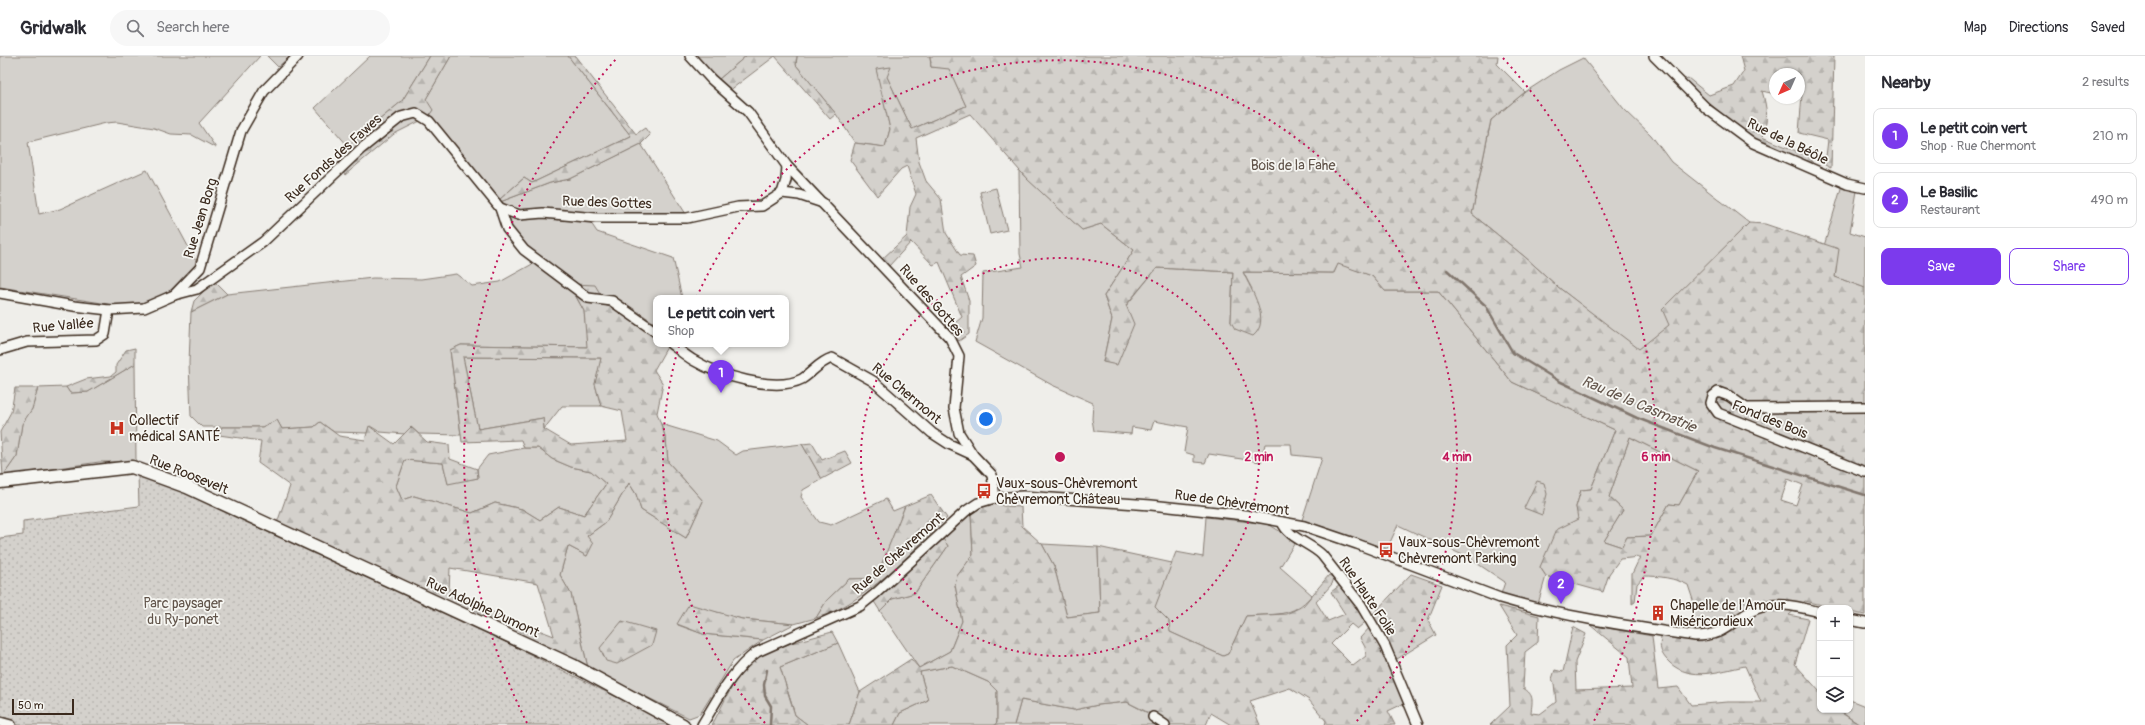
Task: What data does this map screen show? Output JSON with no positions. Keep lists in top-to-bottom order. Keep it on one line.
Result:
{"streets":{"main road":["Rue Roosevelt","Rue Adolphe Dumont"],"street":["Rue de la Béôle","Rue Fonds des Fawes","Rue des Gottes","Rue Jean Borg","Rue Vallée","Rue Chermont","Fond des Bois","Rue de Chèvremont","Rue Haute Folie"]},"crossings":[["Rue Fonds des Fawes","Rue des Gottes"],["Rue Fonds des Fawes","Rue Jean Borg"],["Rue des Gottes","Rue Chermont"],["Rue des Gottes","Rue de Chèvremont"],["Rue Jean Borg","Rue Vallée"],["Rue Roosevelt","Rue Adolphe Dumont"],["Rue de Chèvremont","Rue Haute Folie"]],"water":["Rau de la Casmatrie"],"parks":["Bois de la Fahe","Parc paysager du Ry-ponet"],"places":{"hospital":["Collectif médical SANTÉ"],"bus stop":["Vaux-sous-Chèvremont Chèvremont Château","Vaux-sous-Chèvremont Chèvremont Parking"],"building":["Chapelle de l'Amour Miséricordieux"]},"scale_bar":"50 m","north":"bottom left","page":{"header":"Gridwalk","search":"Search here","nav":["Map","Directions","Saved"],"heading":["Nearby","2 results"],"list":[{"mark":"1","name":"Le petit coin vert","note":"Shop · Rue Chermont","value":"210 m"},{"mark":"2","name":"Le Basilic","note":"Restaurant","value":"490 m"}],"buttons":["Save","Share"],"popup":["Le petit coin vert","Shop"],"pins":["1","2"],"map_buttons":["+","−"],"scale":"50 m"},"rings":["2 min","4 min","6 min"]}
